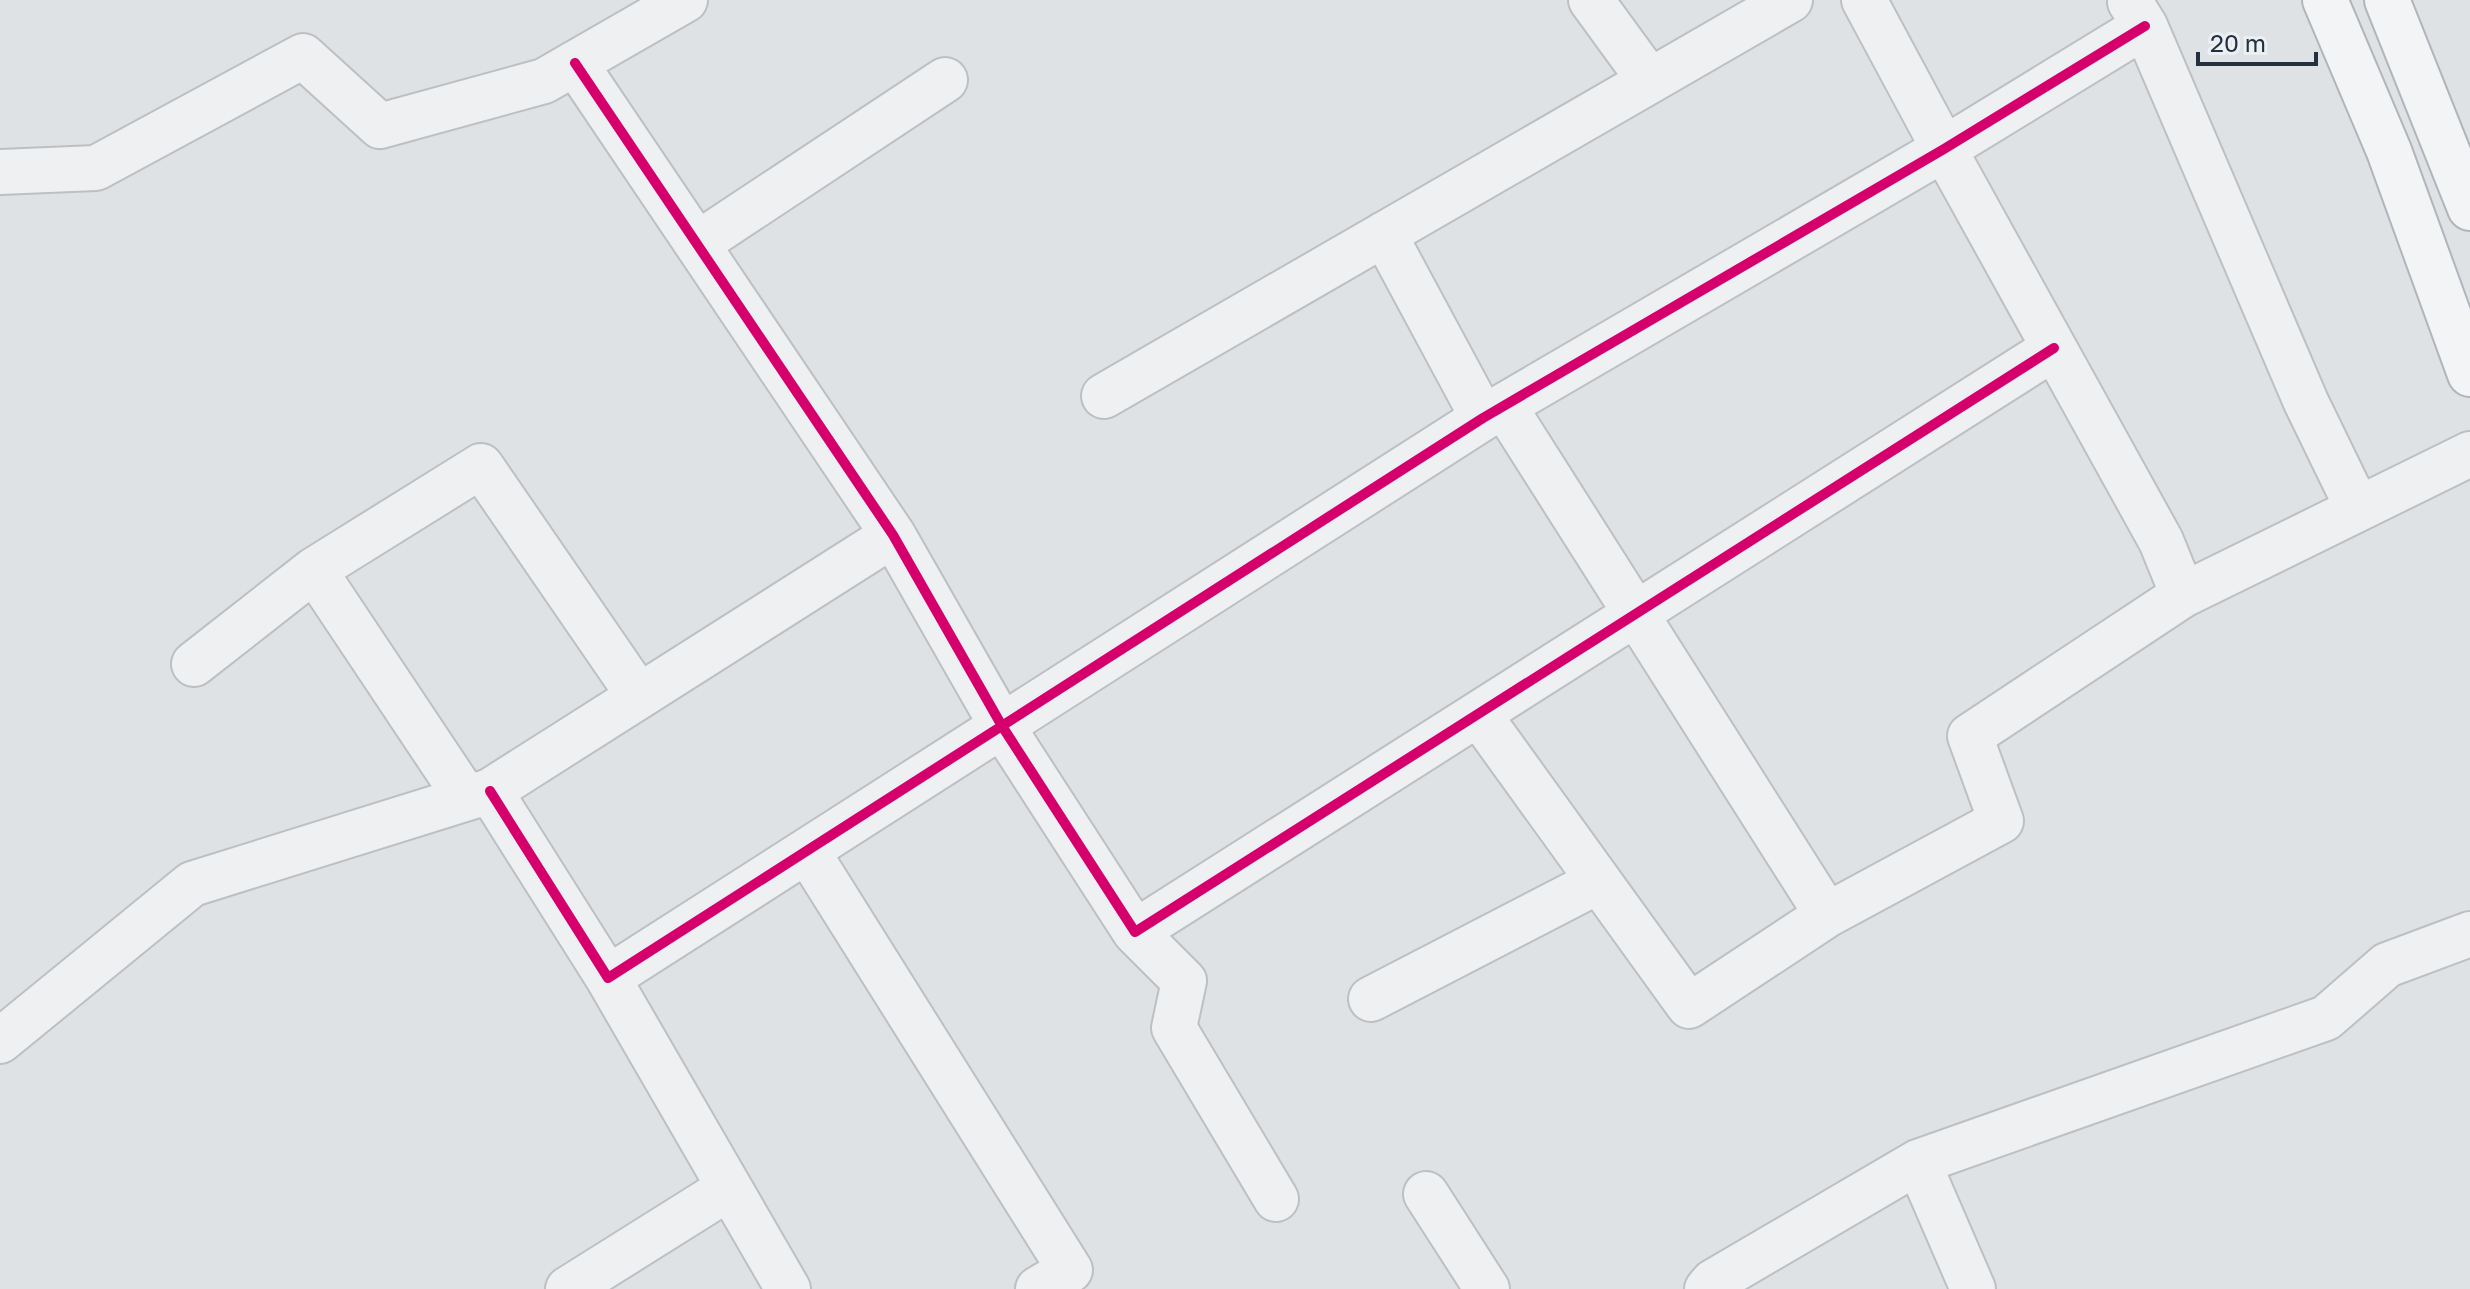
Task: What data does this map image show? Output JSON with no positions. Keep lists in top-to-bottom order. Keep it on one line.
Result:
{"scale_bar":"20 m"}
